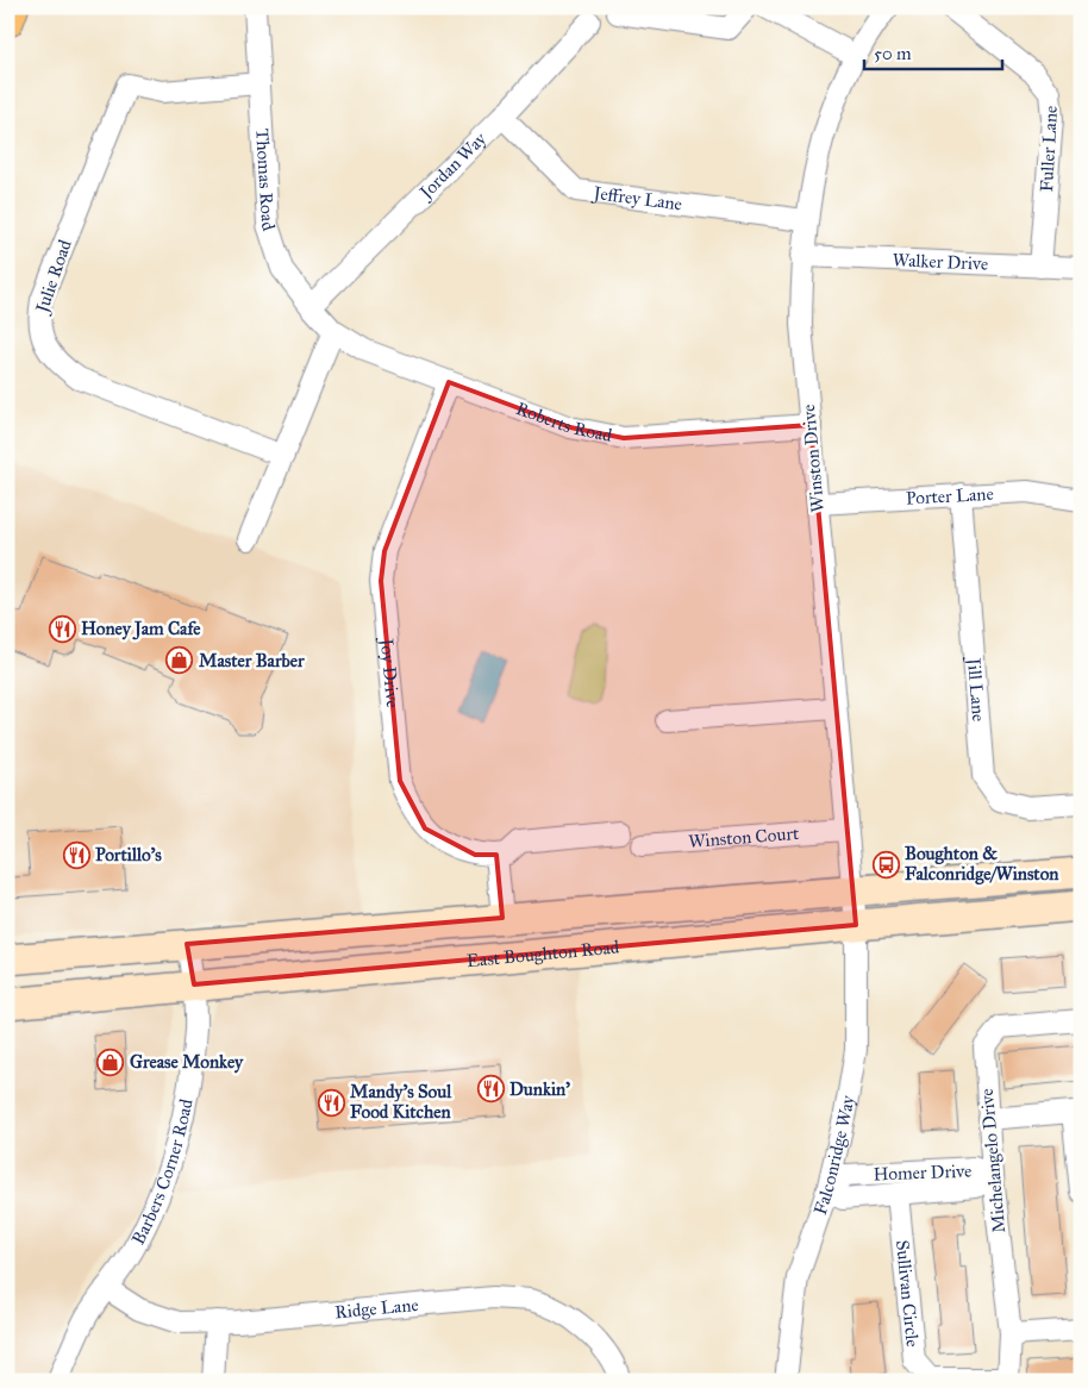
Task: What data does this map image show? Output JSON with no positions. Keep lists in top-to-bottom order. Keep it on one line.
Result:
{"streets":{"main road":["East Boughton Road"],"street":["Fuller Lane","Jordan Way","Thomas Road","Jeffrey Lane","Walker Drive","Julie Road","Roberts Road","Winston Drive","Porter Lane","Joy Drive","Jill Lane","Winston Court","Falconridge Way","Michelangelo Drive","Barbers Corner Road","Homer Drive","Sullivan Circle","Ridge Lane"]},"crossings":[["Fuller Lane","Walker Drive"],["Jordan Way","Thomas Road"],["Jordan Way","Jeffrey Lane"],["Thomas Road","Julie Road"],["Thomas Road","Roberts Road"],["Jeffrey Lane","Winston Drive"],["Walker Drive","Winston Drive"],["Roberts Road","Winston Drive"],["Roberts Road","Joy Drive"],["Winston Drive","Porter Lane"],["Winston Drive","Winston Court"],["Winston Drive","East Boughton Road"],["Winston Drive","Falconridge Way"],["Porter Lane","Jill Lane"],["East Boughton Road","Falconridge Way"],["East Boughton Road","Barbers Corner Road"],["Falconridge Way","Homer Drive"],["Michelangelo Drive","Homer Drive"],["Michelangelo Drive","Sullivan Circle"],["Barbers Corner Road","Ridge Lane"],["Homer Drive","Sullivan Circle"]],"places":{"restaurant":["Honey Jam Cafe","Portillo's","Dunkin'","Mandy's Soul Food Kitchen"],"shop":["Master Barber","Grease Monkey"],"bus stop":["Boughton & Falconridge/Winston"]},"scale_bar":"50 m"}
